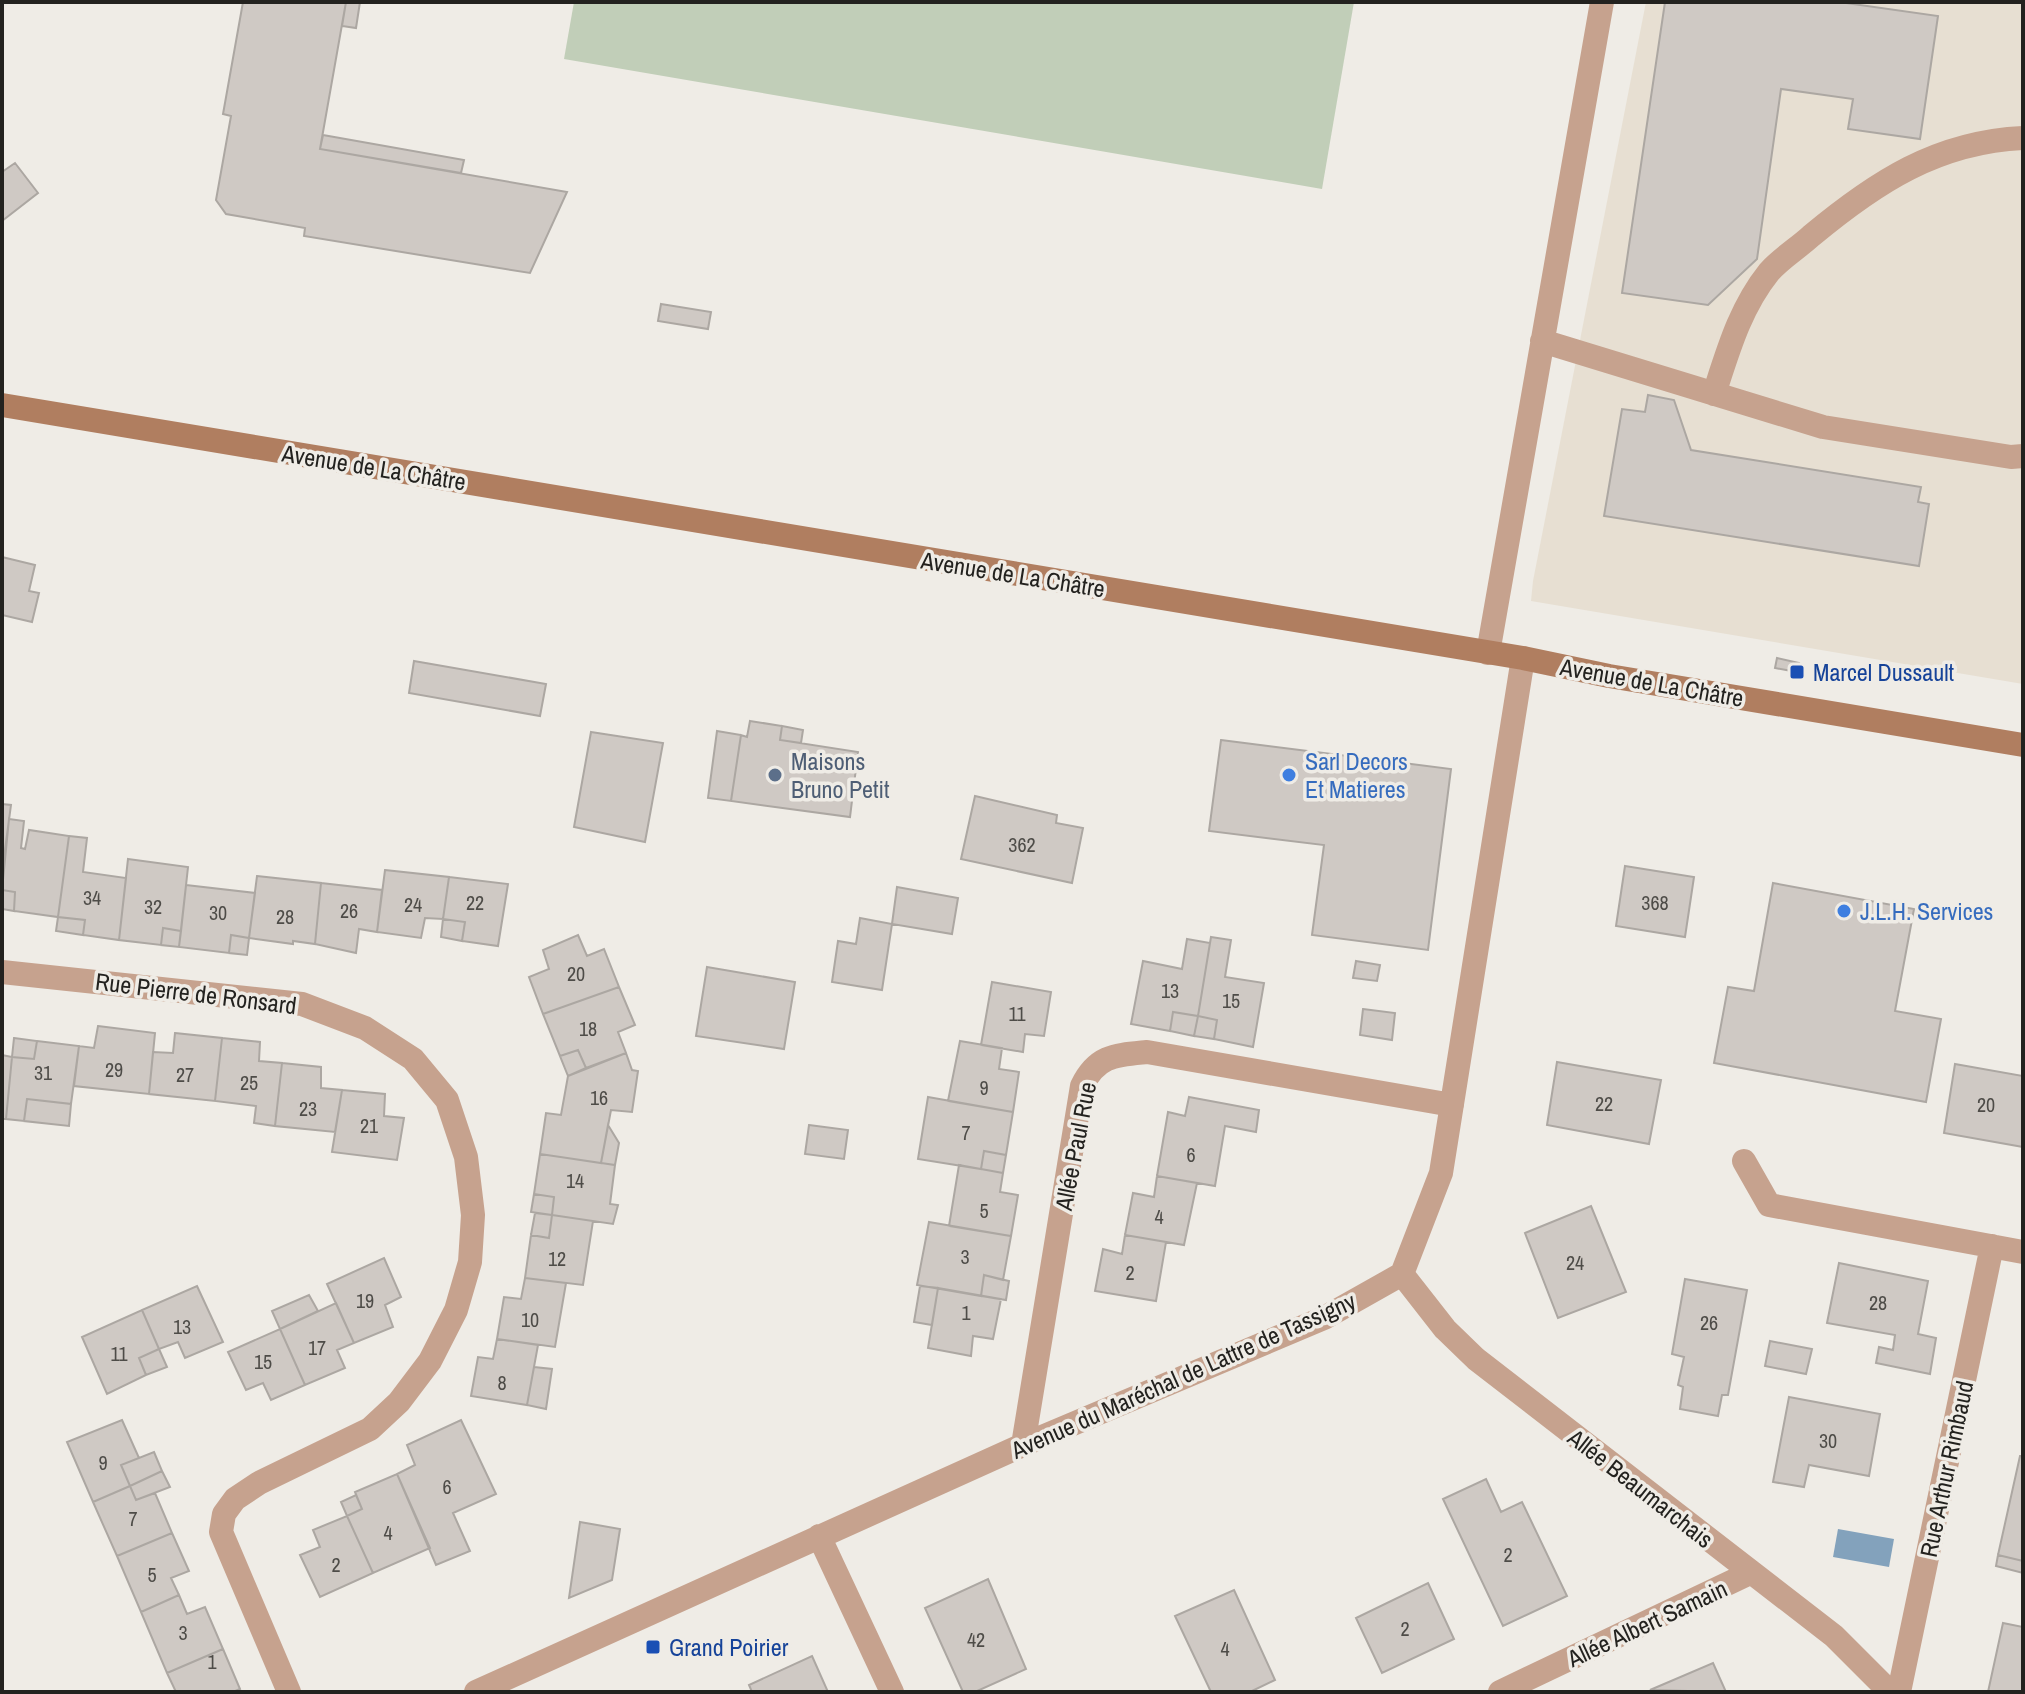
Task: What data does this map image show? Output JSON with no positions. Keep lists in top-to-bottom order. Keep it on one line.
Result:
{"streets":{"main road":["Avenue de La Châtre"],"street":["Rue Pierre de Ronsard","Allée Paul Rue","Avenue du Maréchal de Lattre de Tassigny","Rue Arthur Rimbaud","Allée Beaumarchais","Allée Albert Samain"]},"crossings":[["Allée Paul Rue","Avenue du Maréchal de Lattre de Tassigny"],["Avenue du Maréchal de Lattre de Tassigny","Allée Beaumarchais"],["Allée Beaumarchais","Allée Albert Samain"]],"places":{"transit":["Marcel Dussault","Grand Poirier"],"other":["Maisons Bruno Petit","Sarl Decors Et Matieres","J.L.H. Services"]},"house_numbers":["362","34","22","368","24","32","26","30","28","20","13","15","11","18","29","31","27","25","9","16","22","20","23","21","7","6","14","5","4","3","12","24","2","19","28","1","10","26","13","17","11","15","8","30","9","6","7","4","2","2","5","2","3","42","4","1"]}
